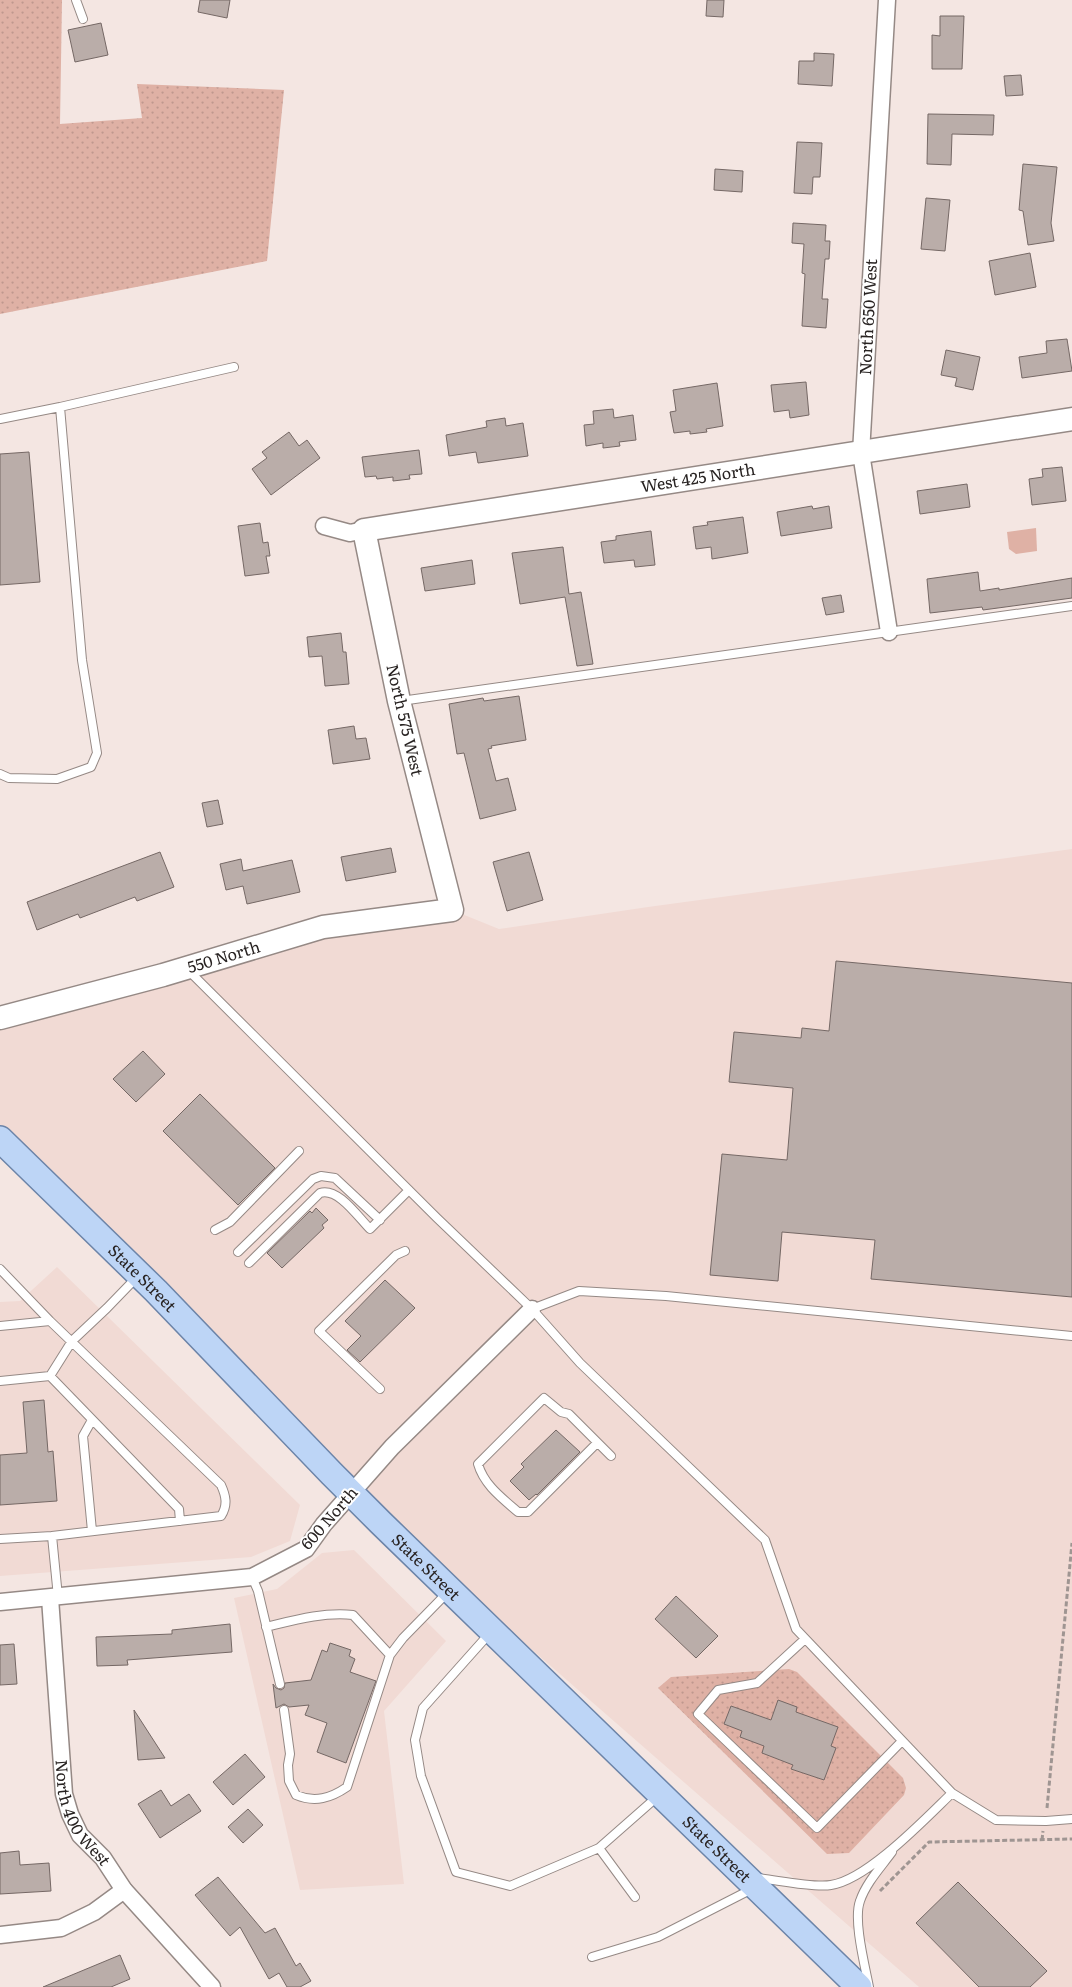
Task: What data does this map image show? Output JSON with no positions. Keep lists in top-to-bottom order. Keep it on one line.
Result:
{"streets":{"main road":["State Street"],"street":["North 650 West","West 425 North","North 575 West","550 North","600 North","North 400 West"]},"crossings":[["North 650 West","West 425 North"],["West 425 North","North 575 West"],["North 575 West","550 North"],["State Street","600 North"],["600 North","North 400 West"]]}
